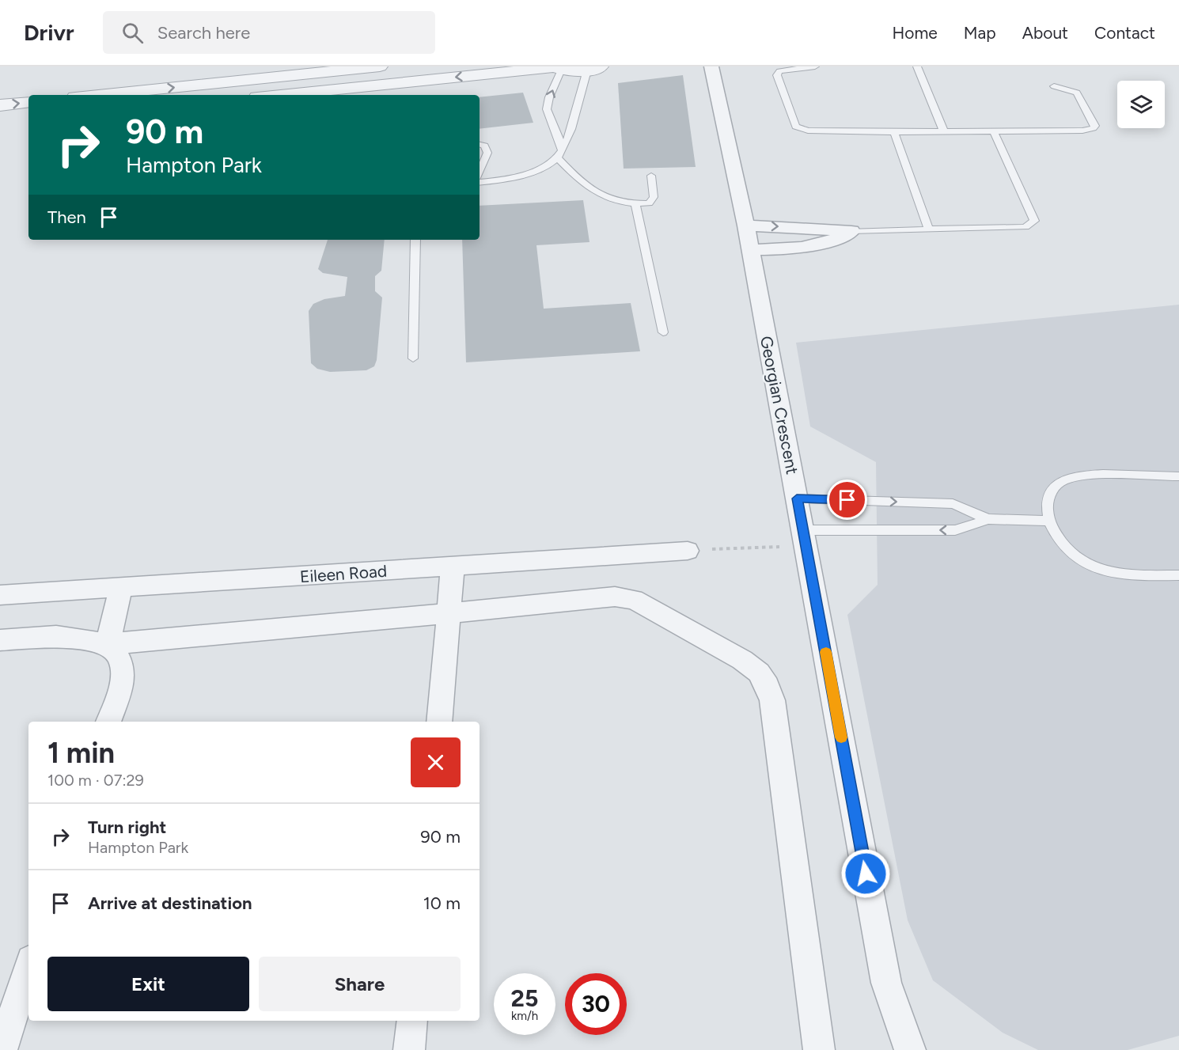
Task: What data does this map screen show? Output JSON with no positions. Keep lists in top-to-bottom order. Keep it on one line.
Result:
{"streets":{"street":["Georgian Crescent","Eileen Road"]},"page":{"header":"Drivr","search":"Search here","nav":["Home","Map","About","Contact"],"turn":["90 m","Hampton Park"],"then":"Then","heading":["1 min","100 m · 07:29"],"list":[{"name":"Turn right","note":"Hampton Park","value":"90 m"},{"name":"Arrive at destination","value":"10 m"}],"buttons":["Exit","Share"],"speed":"25 km/h","limit":"30"}}
